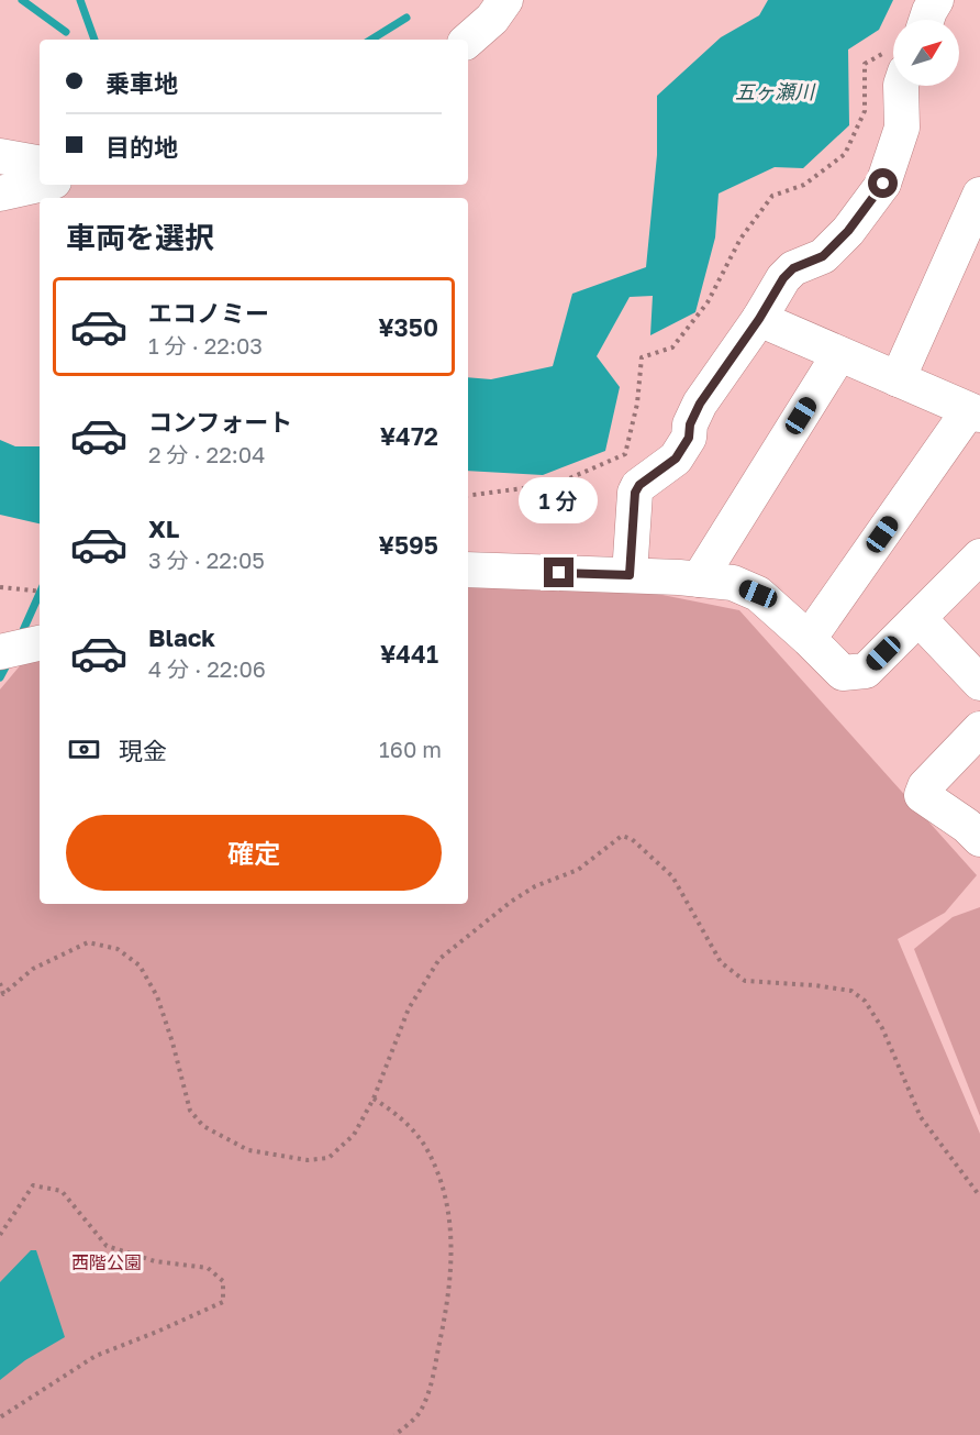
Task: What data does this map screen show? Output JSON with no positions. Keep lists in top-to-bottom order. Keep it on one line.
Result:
{"water":["五ヶ瀬川"],"parks":["西階公園"],"north":"top right","page":{"banner":["乗車地","目的地"],"heading":"車両を選択","list":[{"name":"エコノミー","note":"1 分 · 22:03","value":"¥350"},{"name":"コンフォート","note":"2 分 · 22:04","value":"¥472"},{"name":"XL","note":"3 分 · 22:05","value":"¥595"},{"name":"Black","note":"4 分 · 22:06","value":"¥441"}],"bubble":"1 分","pay":["現金","160 m"],"buttons":"確定"}}
